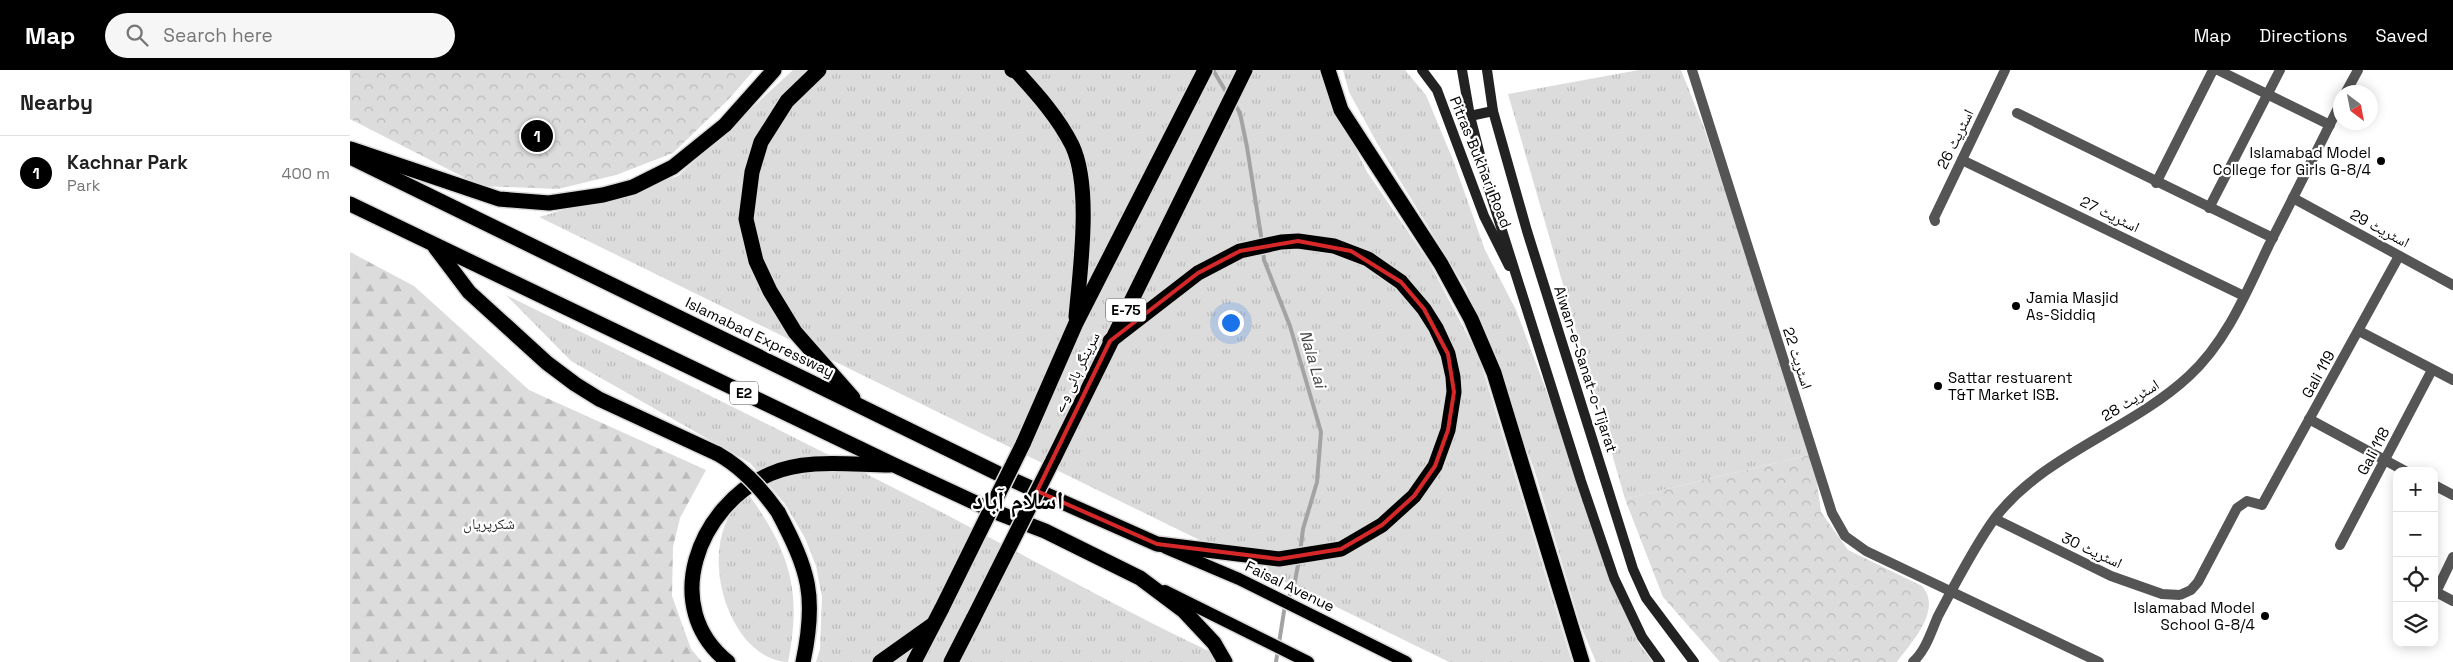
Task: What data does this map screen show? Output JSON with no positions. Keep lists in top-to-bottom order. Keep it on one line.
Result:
{"streets":{"highway":["E-75","Islamabad Expressway","سرینگر ہائی وے","E2"],"main road":["Pitras Bukhari Road","Aiwan-e-Sanat-o-Tijarat","Faisal Avenue"],"street":["اسٹریٹ 26","اسٹریٹ 27","اسٹریٹ 29","اسٹریٹ 22","Gali 119","اسٹریٹ 28","Gali 118","اسٹریٹ 30"]},"crossings":[["اسٹریٹ 26","اسٹریٹ 27"],["اسٹریٹ 27","اسٹریٹ 28"],["اسٹریٹ 29","Gali 119"],["اسٹریٹ 29","اسٹریٹ 28"],["Islamabad Expressway","سرینگر ہائی وے"],["Islamabad Expressway","Faisal Avenue"],["اسٹریٹ 22","اسٹریٹ 28"],["Gali 119","اسٹریٹ 30"],["اسٹریٹ 28","اسٹریٹ 30"]],"districts":["اسلام آباد"],"water":["Nala Lai"],"parks":["شکرپریاں"],"places":["Islamabad Model College for Girls G-8/4","Jamia Masjid As-Siddiq","Sattar restuarent T&T Market ISB.","Islamabad Model School G-8/4"],"north":"bottom right","page":{"header":"Map","search":"Search here","nav":["Map","Directions","Saved"],"heading":"Nearby","pins":"1","list":[{"mark":"1","name":"Kachnar Park","note":"Park","value":"400 m"}],"map_buttons":["+","−"]}}
